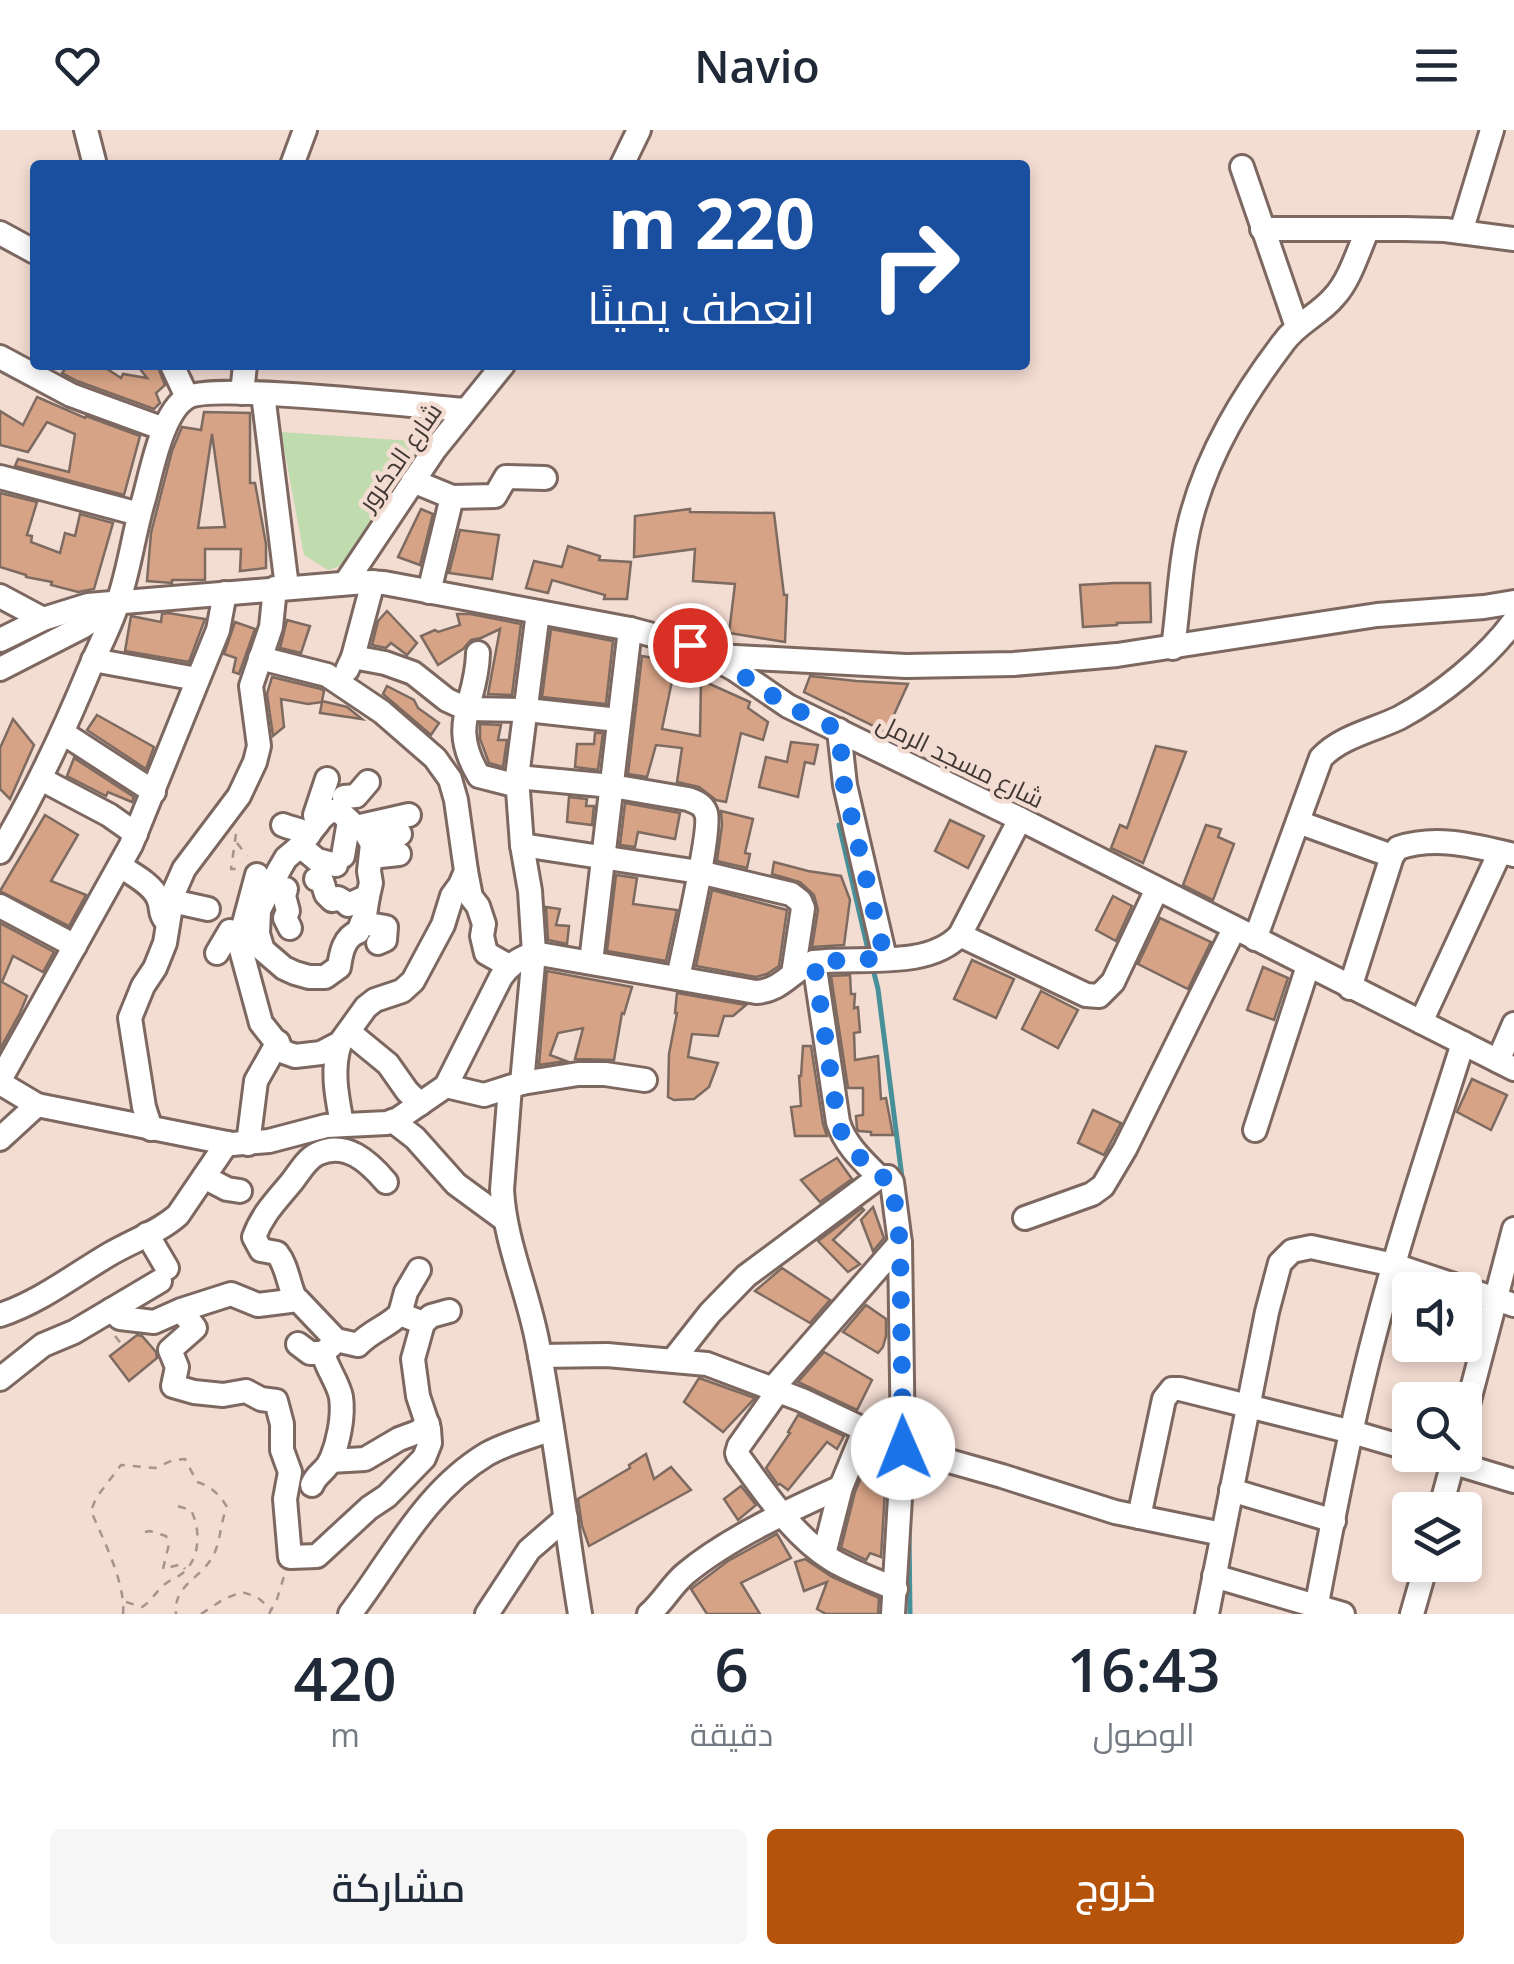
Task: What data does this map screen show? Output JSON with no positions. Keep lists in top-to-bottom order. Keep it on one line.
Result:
{"streets":{"street":["شارع الدكرور","شارع مسجد الرمل"]},"crossings":[["شارع الدكرور","شارع مسجد الرمل"]],"page":{"header":"Navio","turn":["220 m","انعطف يمينًا"],"eta":["16:43","الوصول","6","دقيقة","420","m"],"buttons":["خروج","مشاركة"]}}
